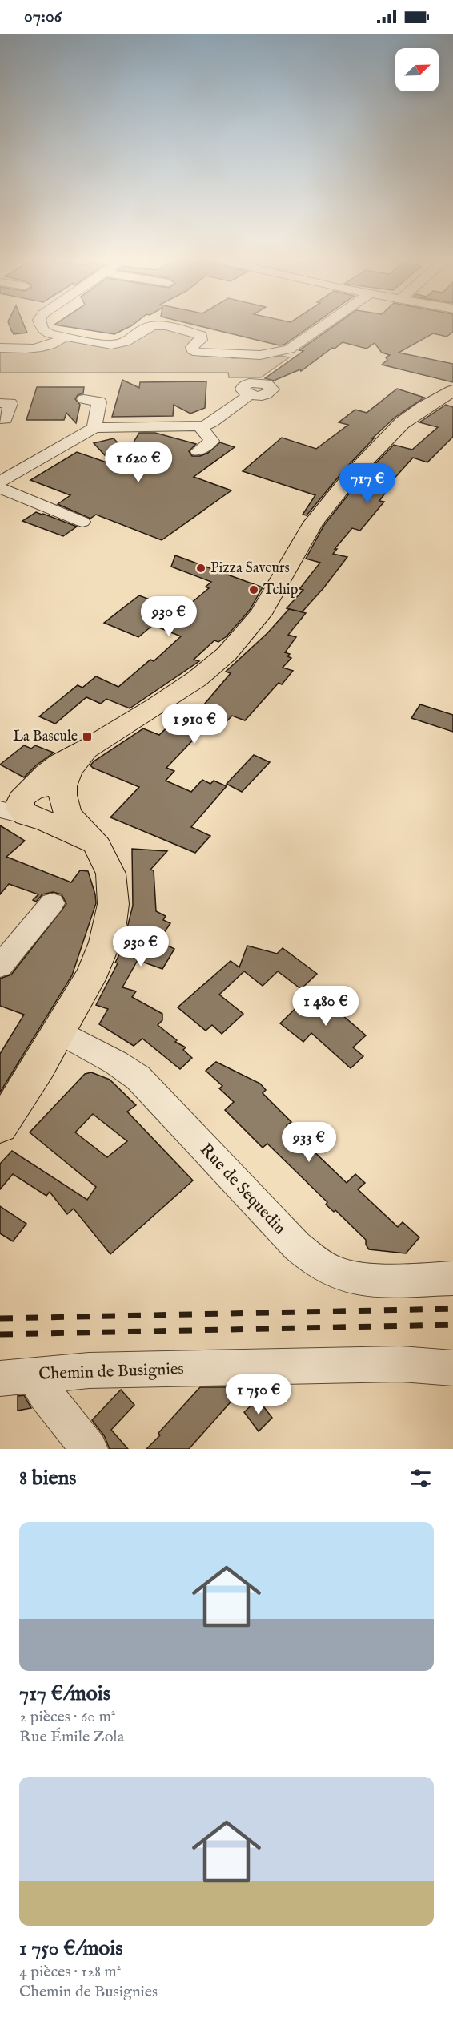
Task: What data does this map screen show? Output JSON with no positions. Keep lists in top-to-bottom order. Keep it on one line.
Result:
{"streets":{"street":["Rue de Sequedin","Chemin de Busignies"]},"places":{"other":["Pizza Saveurs","Tchip"],"transit":["La Bascule"]},"north":"top right","page":{"status":"07:06","price":["1 620 €","717 €","930 €","1 910 €","930 €","1 480 €","933 €","1 750 €"],"heading":"8 biens","list":[{"name":"717 €/mois","note":"2 pièces · 60 m² · Rue Émile Zola"},{"name":"1 750 €/mois","note":"4 pièces · 128 m² · Chemin de Busignies"}]}}
